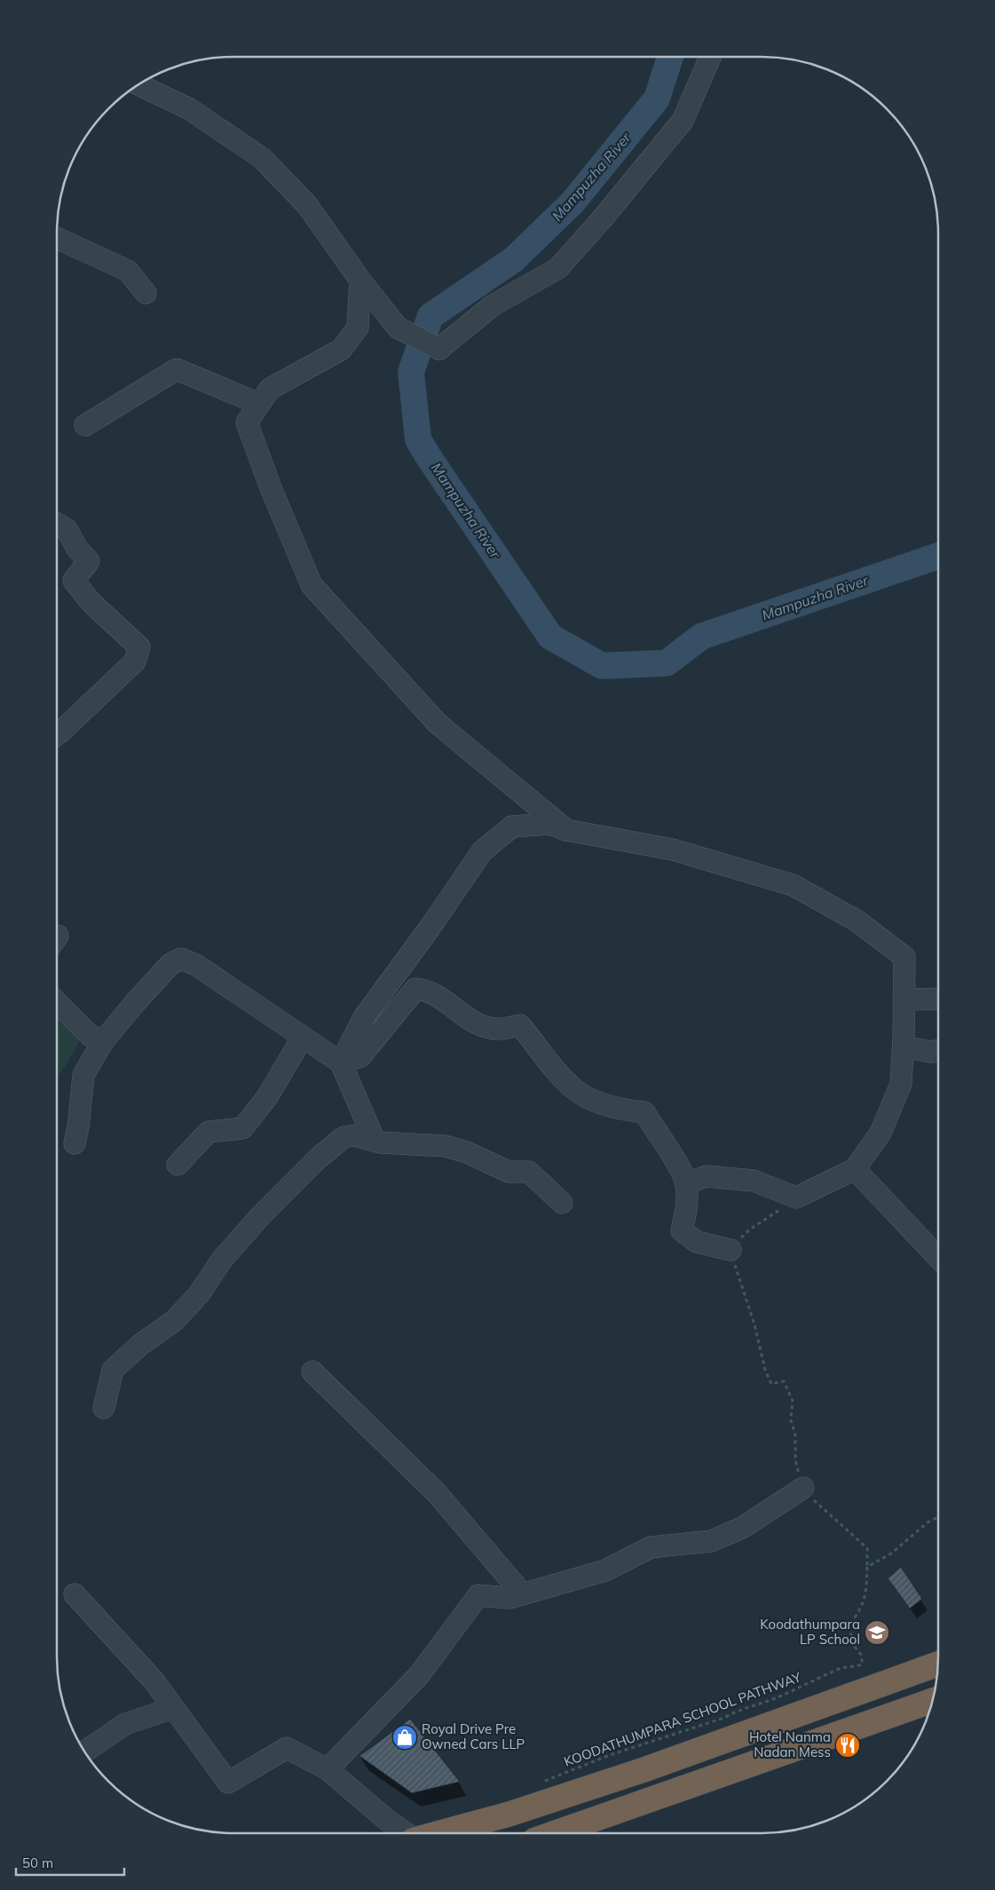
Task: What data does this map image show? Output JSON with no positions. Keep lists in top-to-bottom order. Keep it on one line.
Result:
{"streets":{"path":["KOODATHUMPARA SCHOOL PATHWAY"]},"water":["Mampuzha River"],"places":{"school or university":["Koodathumpara LP School"],"shop":["Royal Drive Pre Owned Cars LLP"],"restaurant":["Hotel Nanma Nadan Mess"]},"scale_bar":"50 m"}
